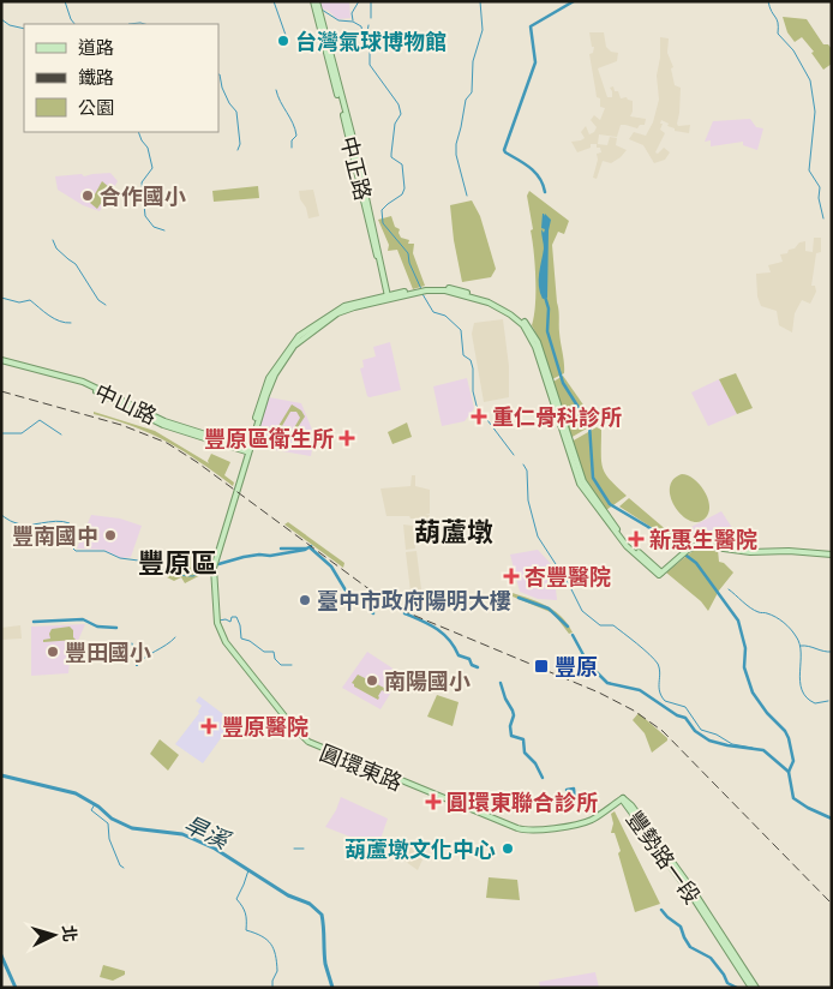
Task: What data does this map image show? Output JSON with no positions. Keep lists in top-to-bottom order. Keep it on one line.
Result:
{"streets":{"main road":["中正路","中山路","圓環東路","豐勢路一段"]},"crossings":[["中正路","圓環東路"],["中山路","圓環東路"],["圓環東路","豐勢路一段"]],"districts":["葫蘆墩","豐原區"],"water":["旱溪"],"places":{"other":["台灣氣球博物館","合作國小","豐南國中","臺中市政府陽明大樓","豐田國小","南陽國小","葫蘆墩文化中心"],"health":["重仁骨科診所","豐原區衛生所","新惠生醫院","杏豐醫院","豐原醫院","圓環東聯合診所"],"transit":["豐原"]},"legend":["道路","鐵路","公園"],"north":"right"}
